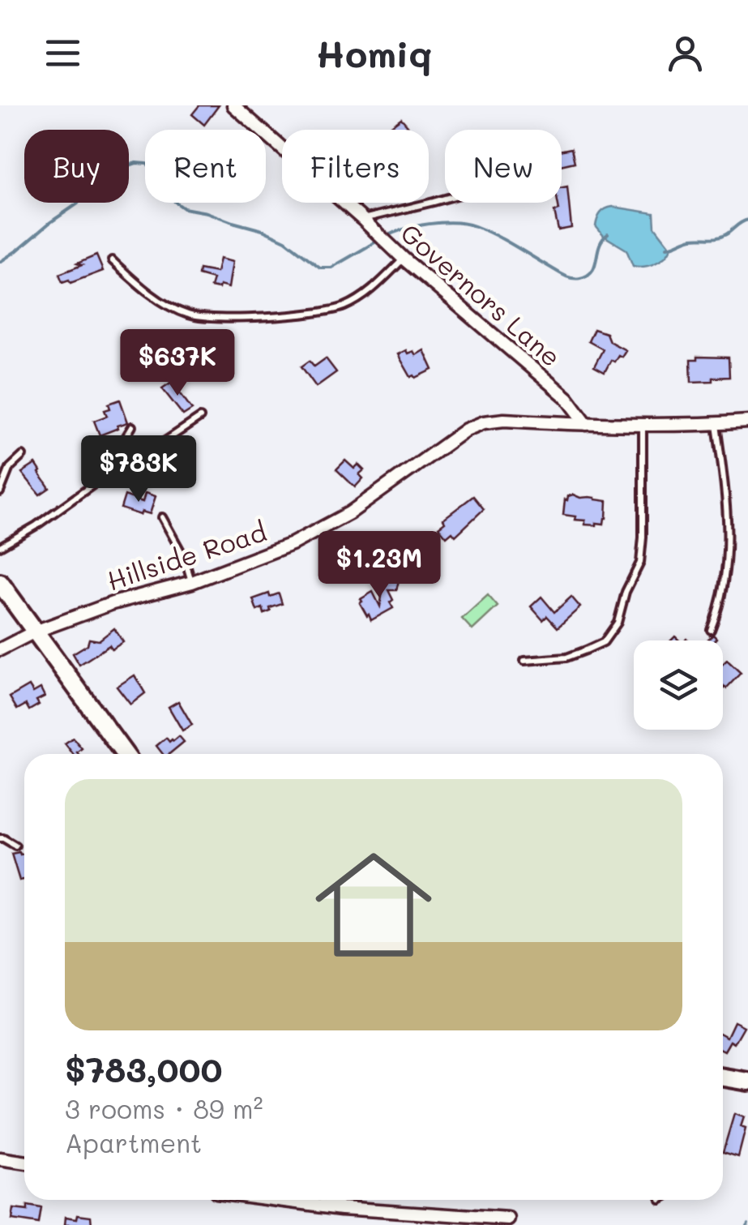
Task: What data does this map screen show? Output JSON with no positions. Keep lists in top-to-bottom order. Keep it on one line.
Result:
{"streets":{"street":["Governors Lane","Hillside Road"]},"crossings":[["Governors Lane","Hillside Road"]],"page":{"header":"Homiq","chip":["Buy","Rent","Filters","New"],"price":["$637K","$783K","$1.23M"],"list":[{"name":"$783,000","note":"3 rooms · 89 m² · Apartment"}]}}
